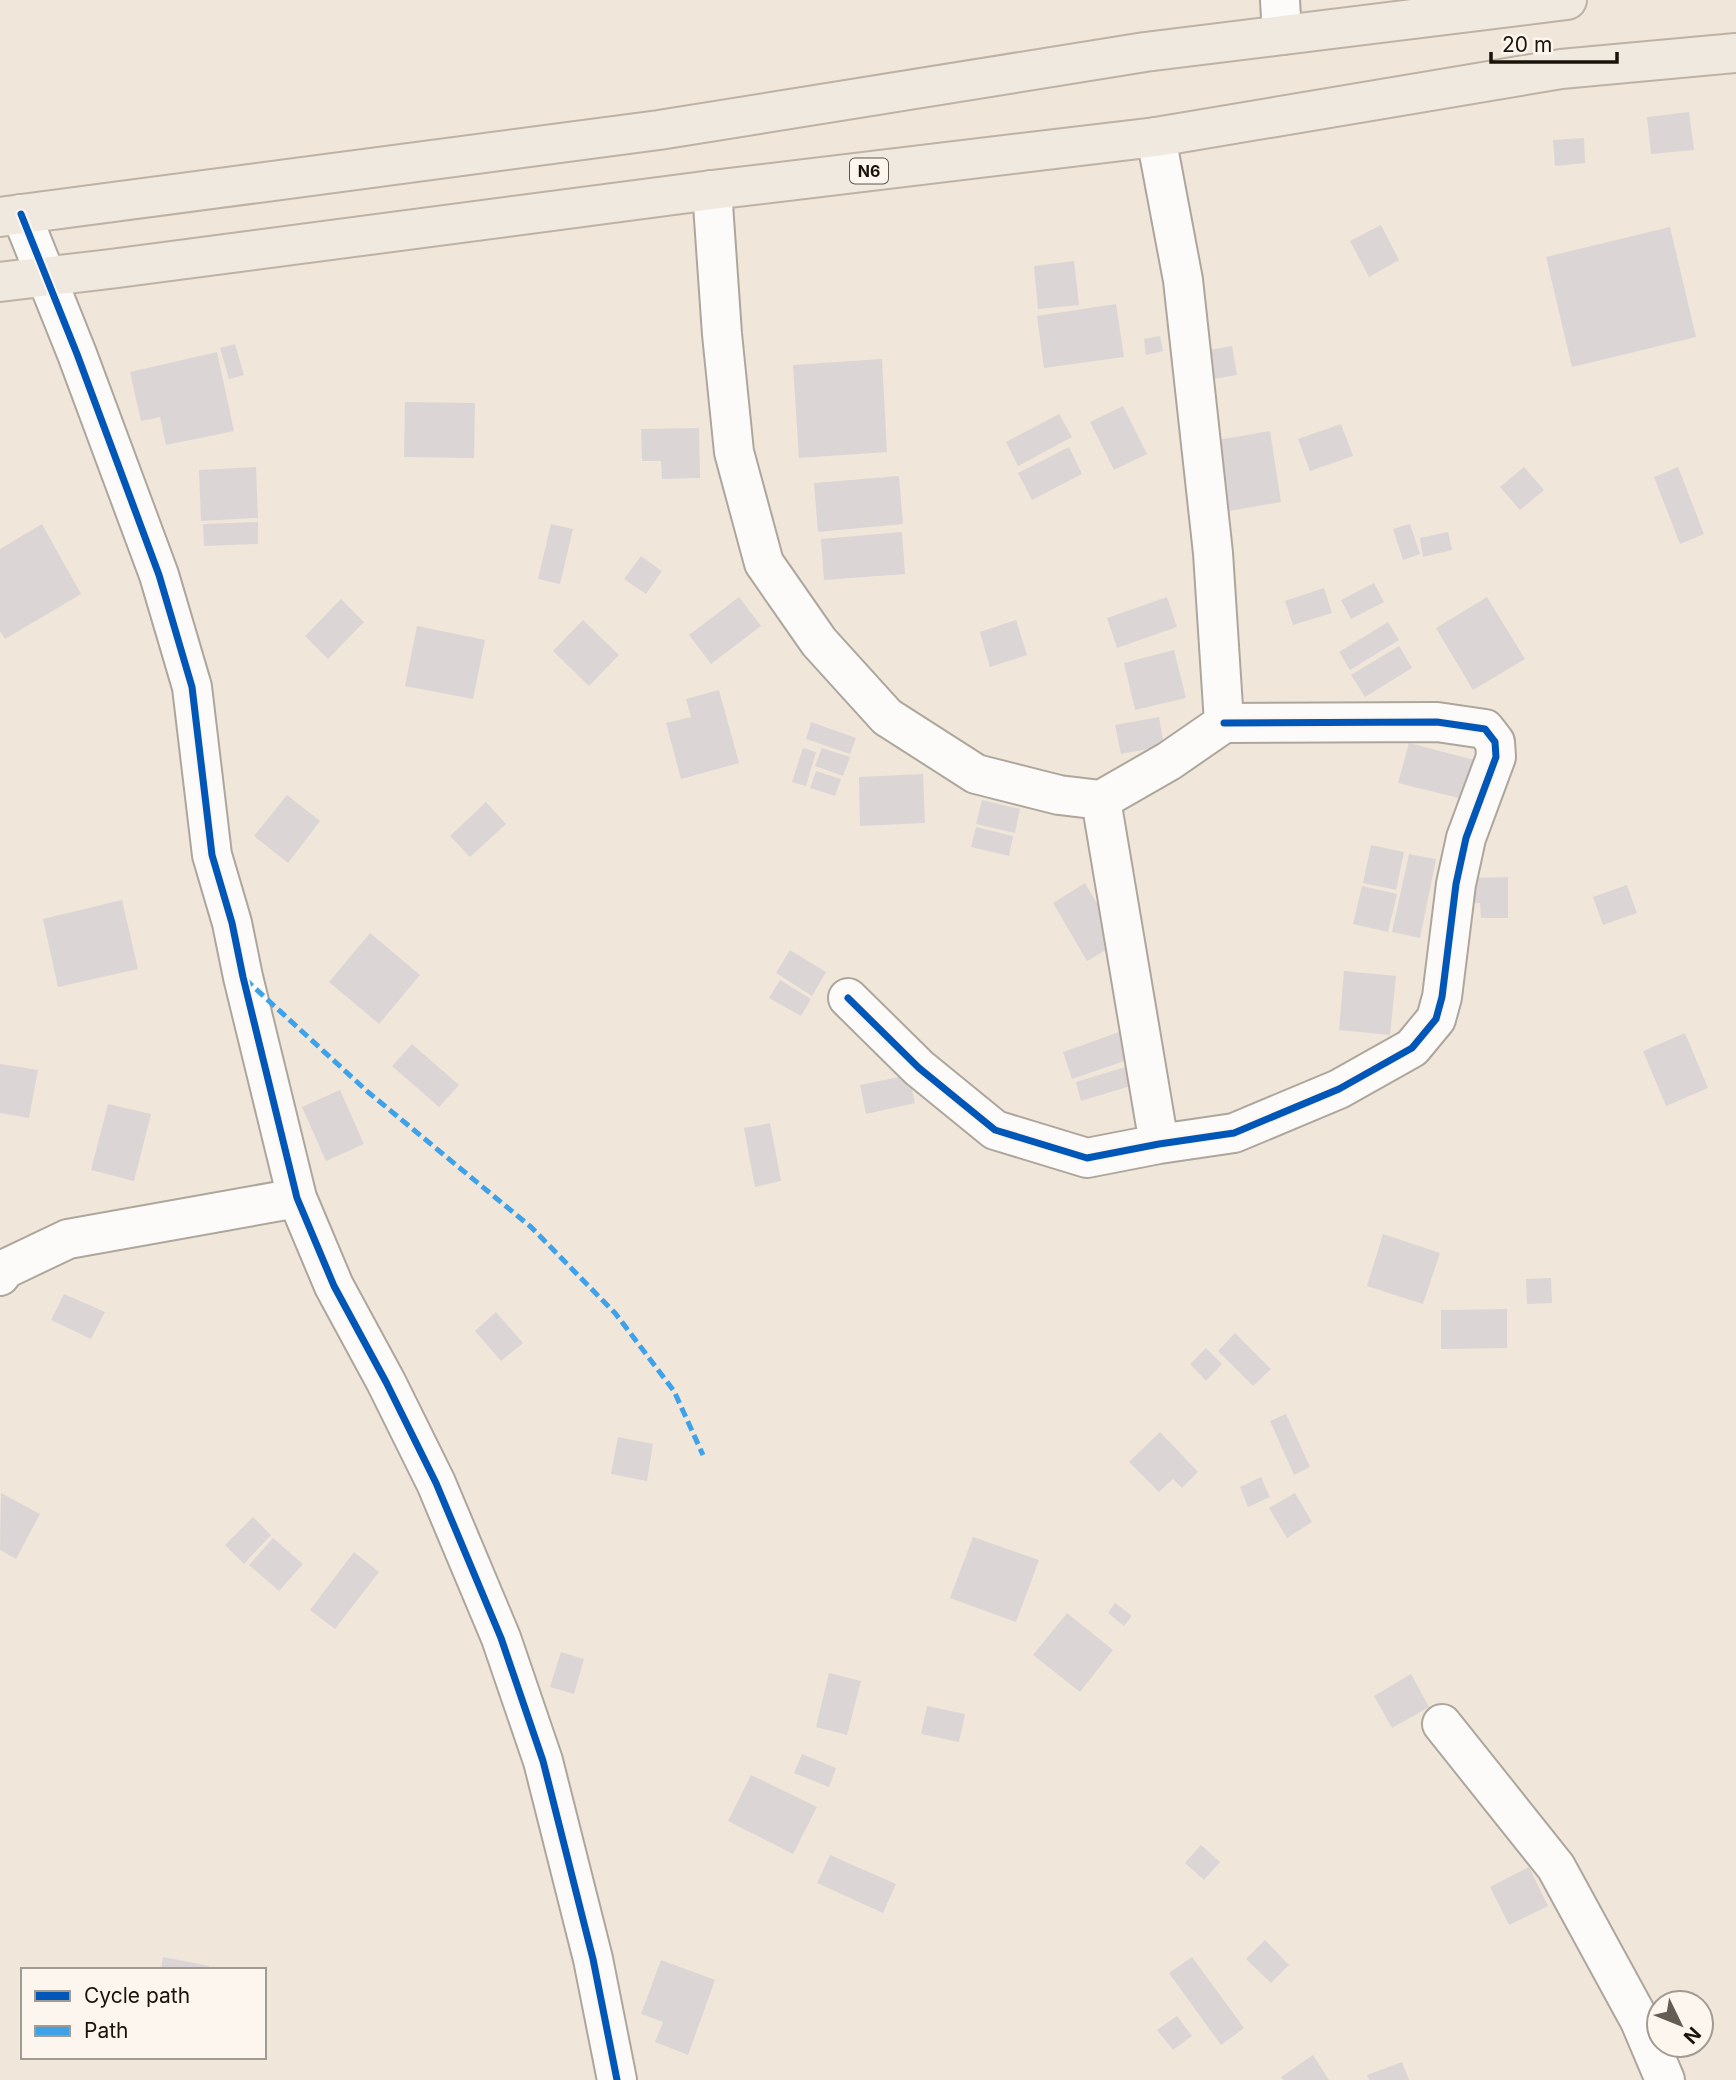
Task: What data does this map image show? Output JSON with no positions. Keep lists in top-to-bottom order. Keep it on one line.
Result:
{"streets":{"highway":["N6"]},"legend":["Cycle path","Path"],"scale_bar":"20 m","north":"bottom right"}
